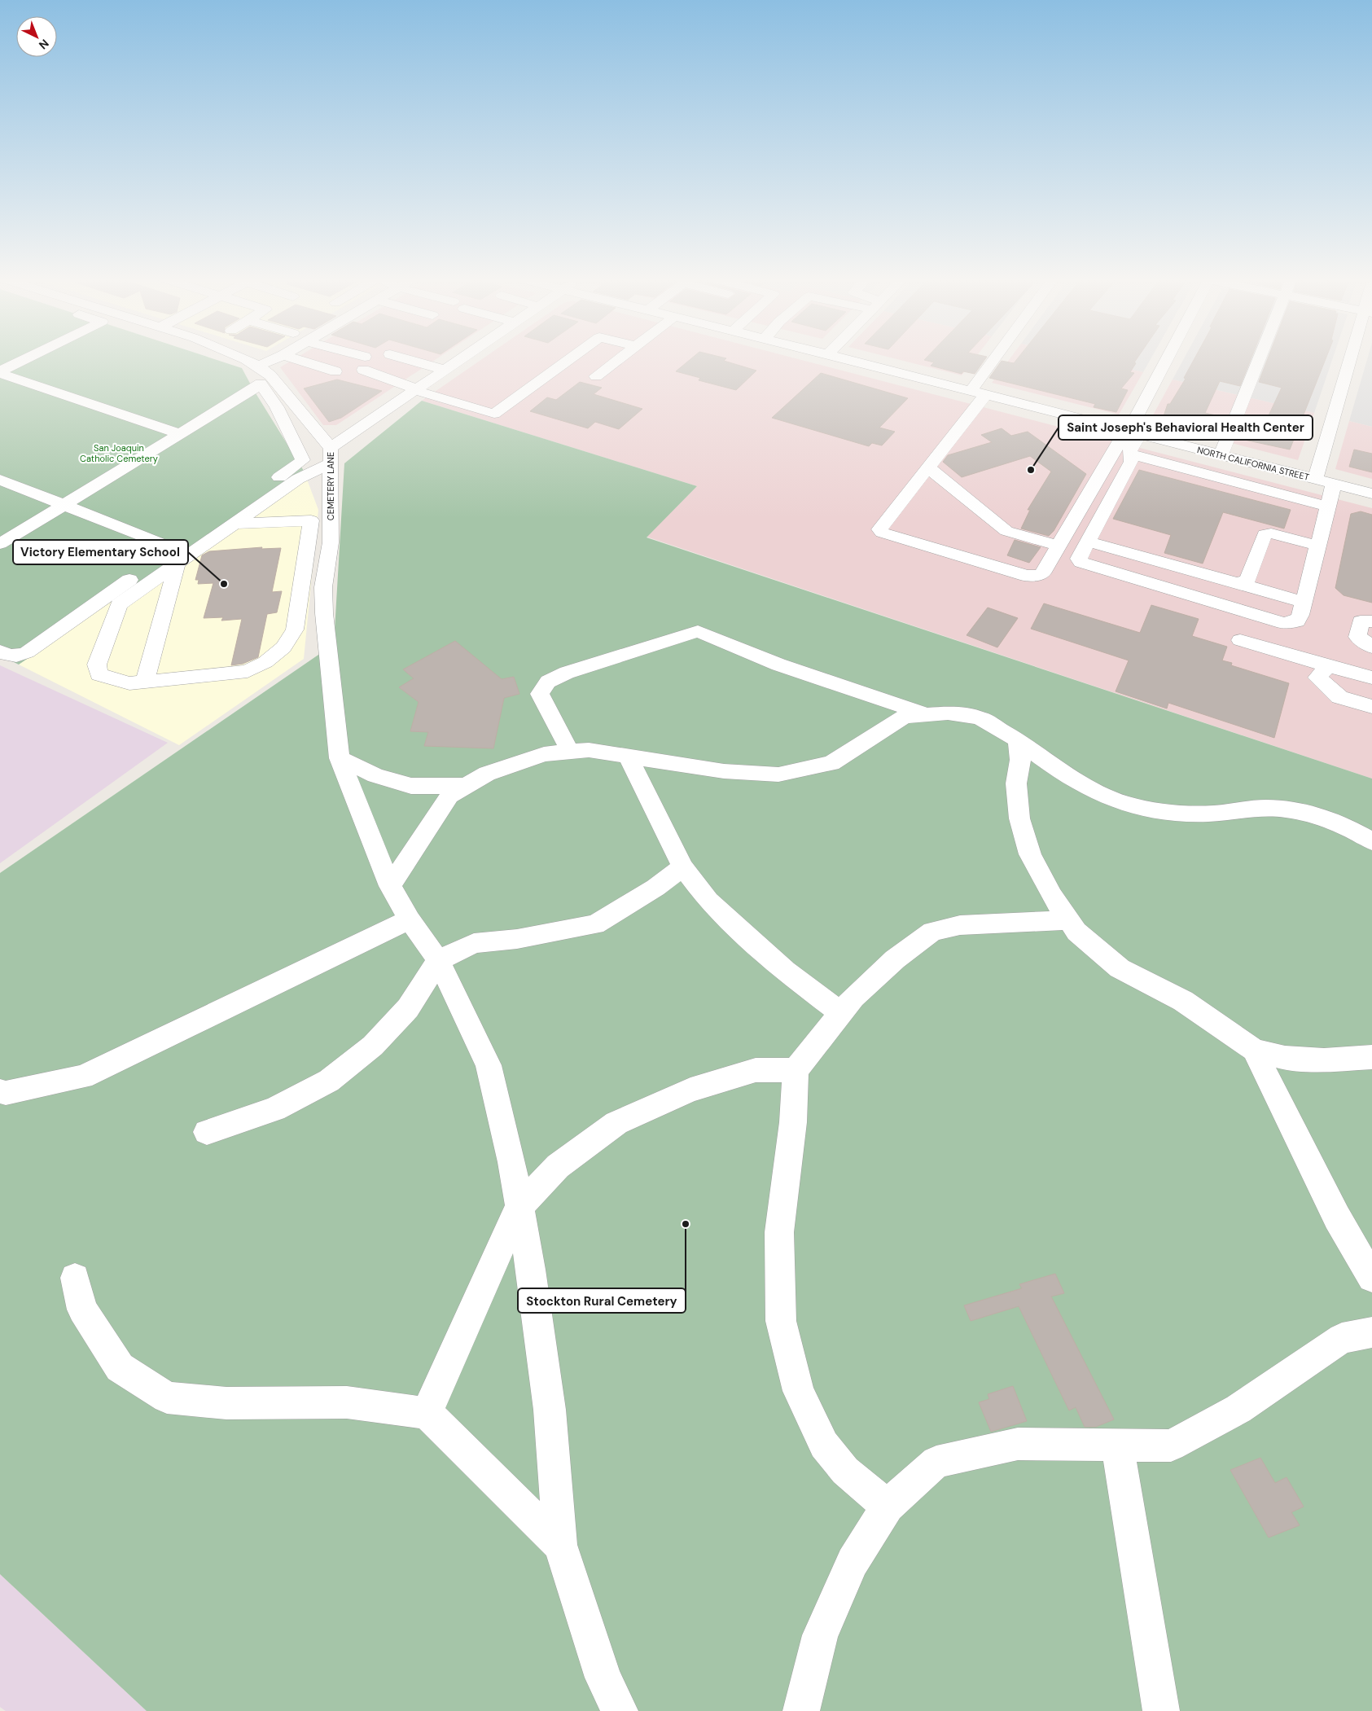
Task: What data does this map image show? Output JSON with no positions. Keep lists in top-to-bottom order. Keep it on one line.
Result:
{"streets":{"street":["NORTH CALIFORNIA STREET","CEMETERY LANE"]},"parks":["San Joaquin Catholic Cemetery"],"places":["Saint Joseph's Behavioral Health Center","Victory Elementary School","Stockton Rural Cemetery"],"north":"bottom right"}
